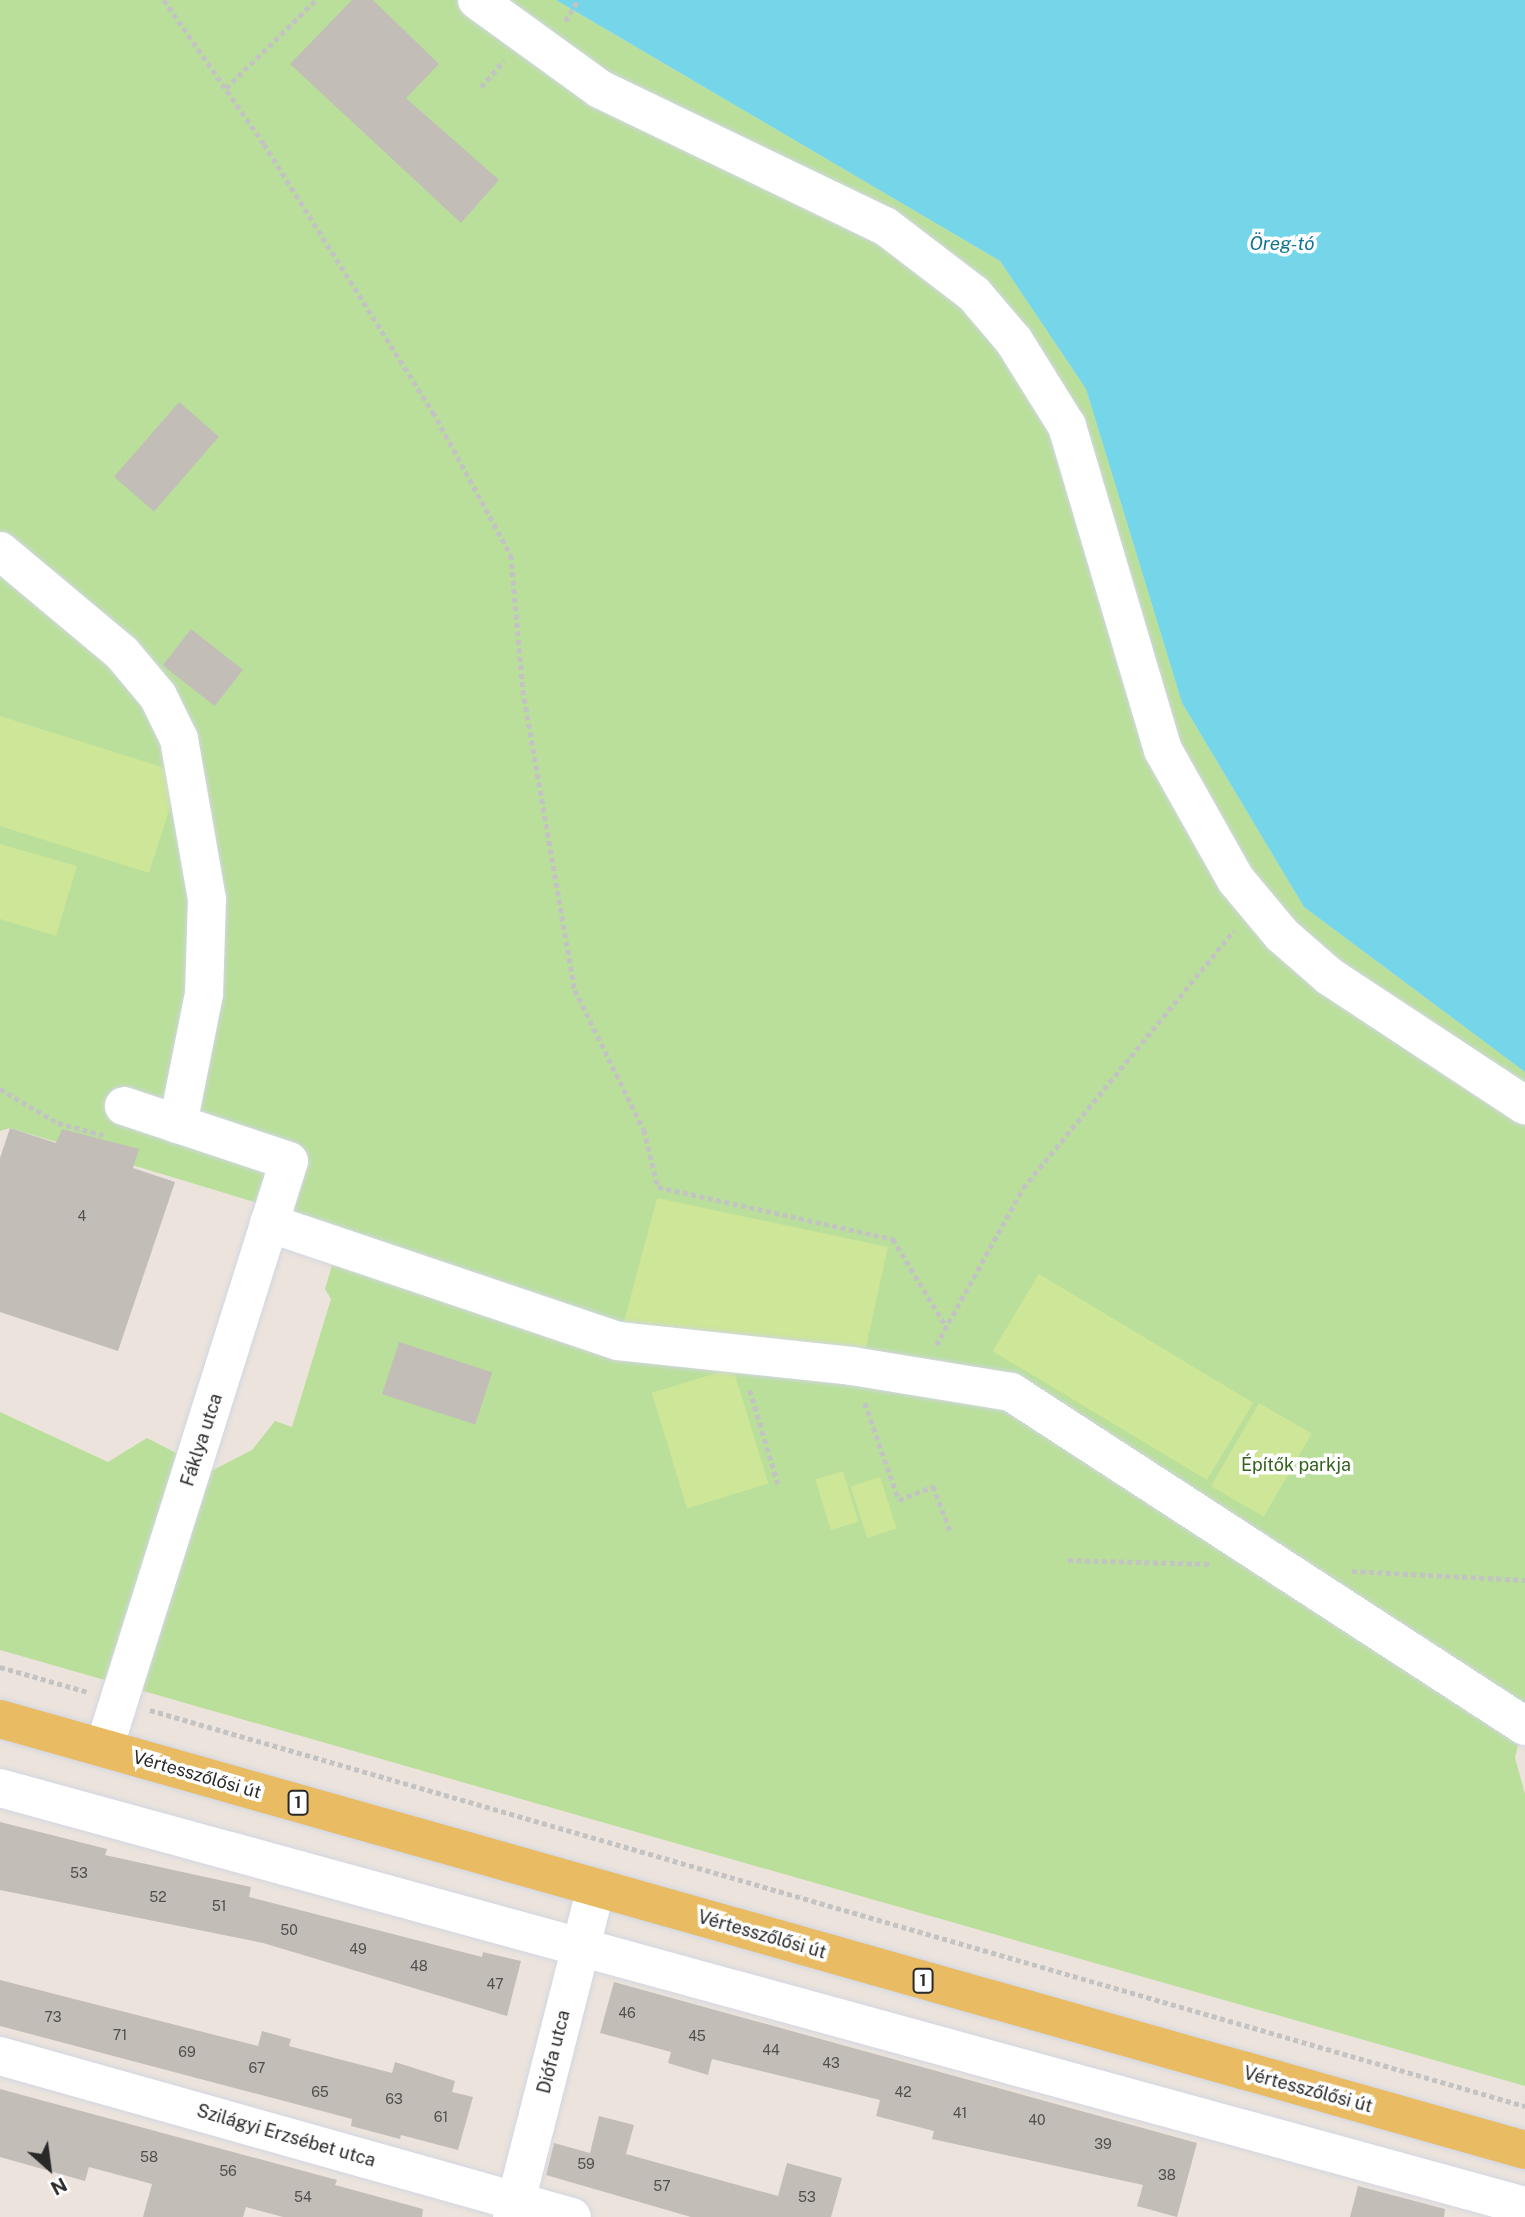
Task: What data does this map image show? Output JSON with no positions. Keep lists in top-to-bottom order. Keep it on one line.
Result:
{"streets":{"main road":["Vértesszőlősi út","1"],"street":["Fáklya utca","Diófa utca","Szilágyi Erzsébet utca"]},"crossings":[["Fáklya utca","Vértesszőlősi út"],["Vértesszőlősi út","Diófa utca"],["Diófa utca","Szilágyi Erzsébet utca"]],"water":["Öreg-tó"],"parks":["Építők parkja"],"house_numbers":["4","53","52","51","50","49","48","47","46","73","71","45","44","69","43","67","65","42","63","41","61","40","39","58","59","56","38","57","54","53"],"north":"bottom right"}
